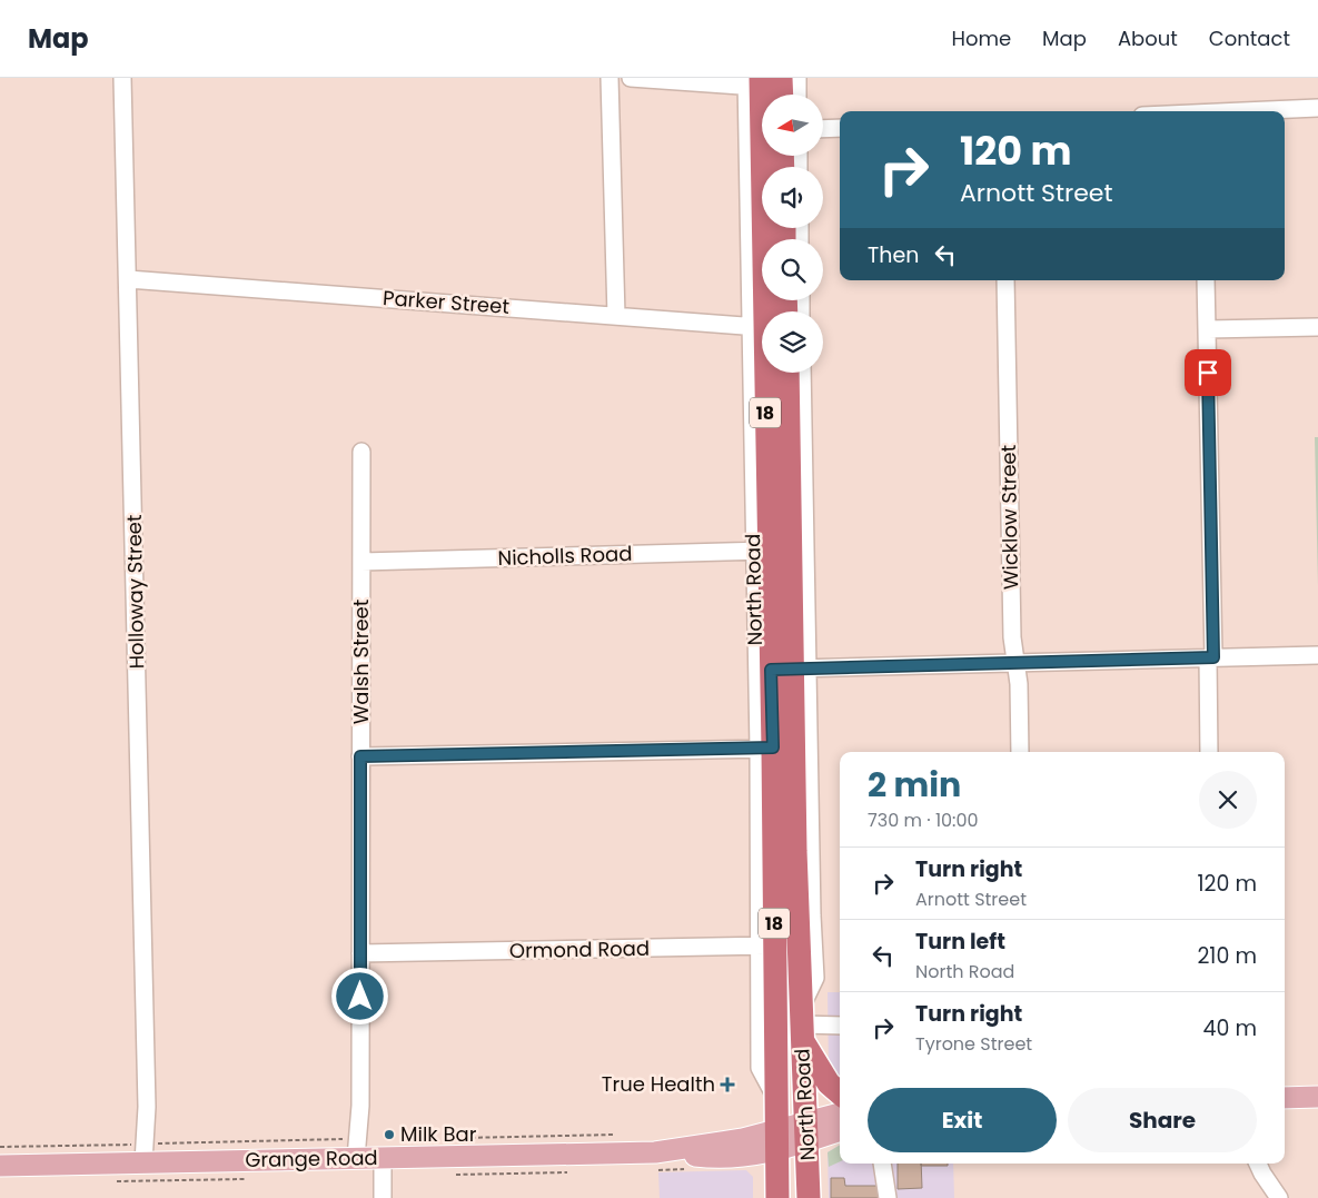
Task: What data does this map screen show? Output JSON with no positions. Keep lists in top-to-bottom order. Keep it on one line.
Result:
{"streets":{"highway":["18","North Road"],"main road":["Grange Road"],"street":["Parker Street","Wicklow Street","Nicholls Road","Holloway Street","Walsh Street","Ormond Road"]},"crossings":[["Parker Street","North Road"],["Parker Street","Holloway Street"],["Nicholls Road","North Road"],["Nicholls Road","Walsh Street"],["North Road","Ormond Road"],["North Road","Grange Road"],["Holloway Street","Grange Road"],["Walsh Street","Ormond Road"],["Walsh Street","Grange Road"]],"places":{"health":["True Health"],"other":["Milk Bar"]},"north":"left","page":{"header":"Map","nav":["Home","Map","About","Contact"],"turn":["120 m","Arnott Street"],"then":"Then","heading":["2 min","730 m · 10:00"],"list":[{"name":"Turn right","note":"Arnott Street","value":"120 m"},{"name":"Turn left","note":"North Road","value":"210 m"},{"name":"Turn right","note":"Tyrone Street","value":"40 m"}],"buttons":["Exit","Share"]}}
